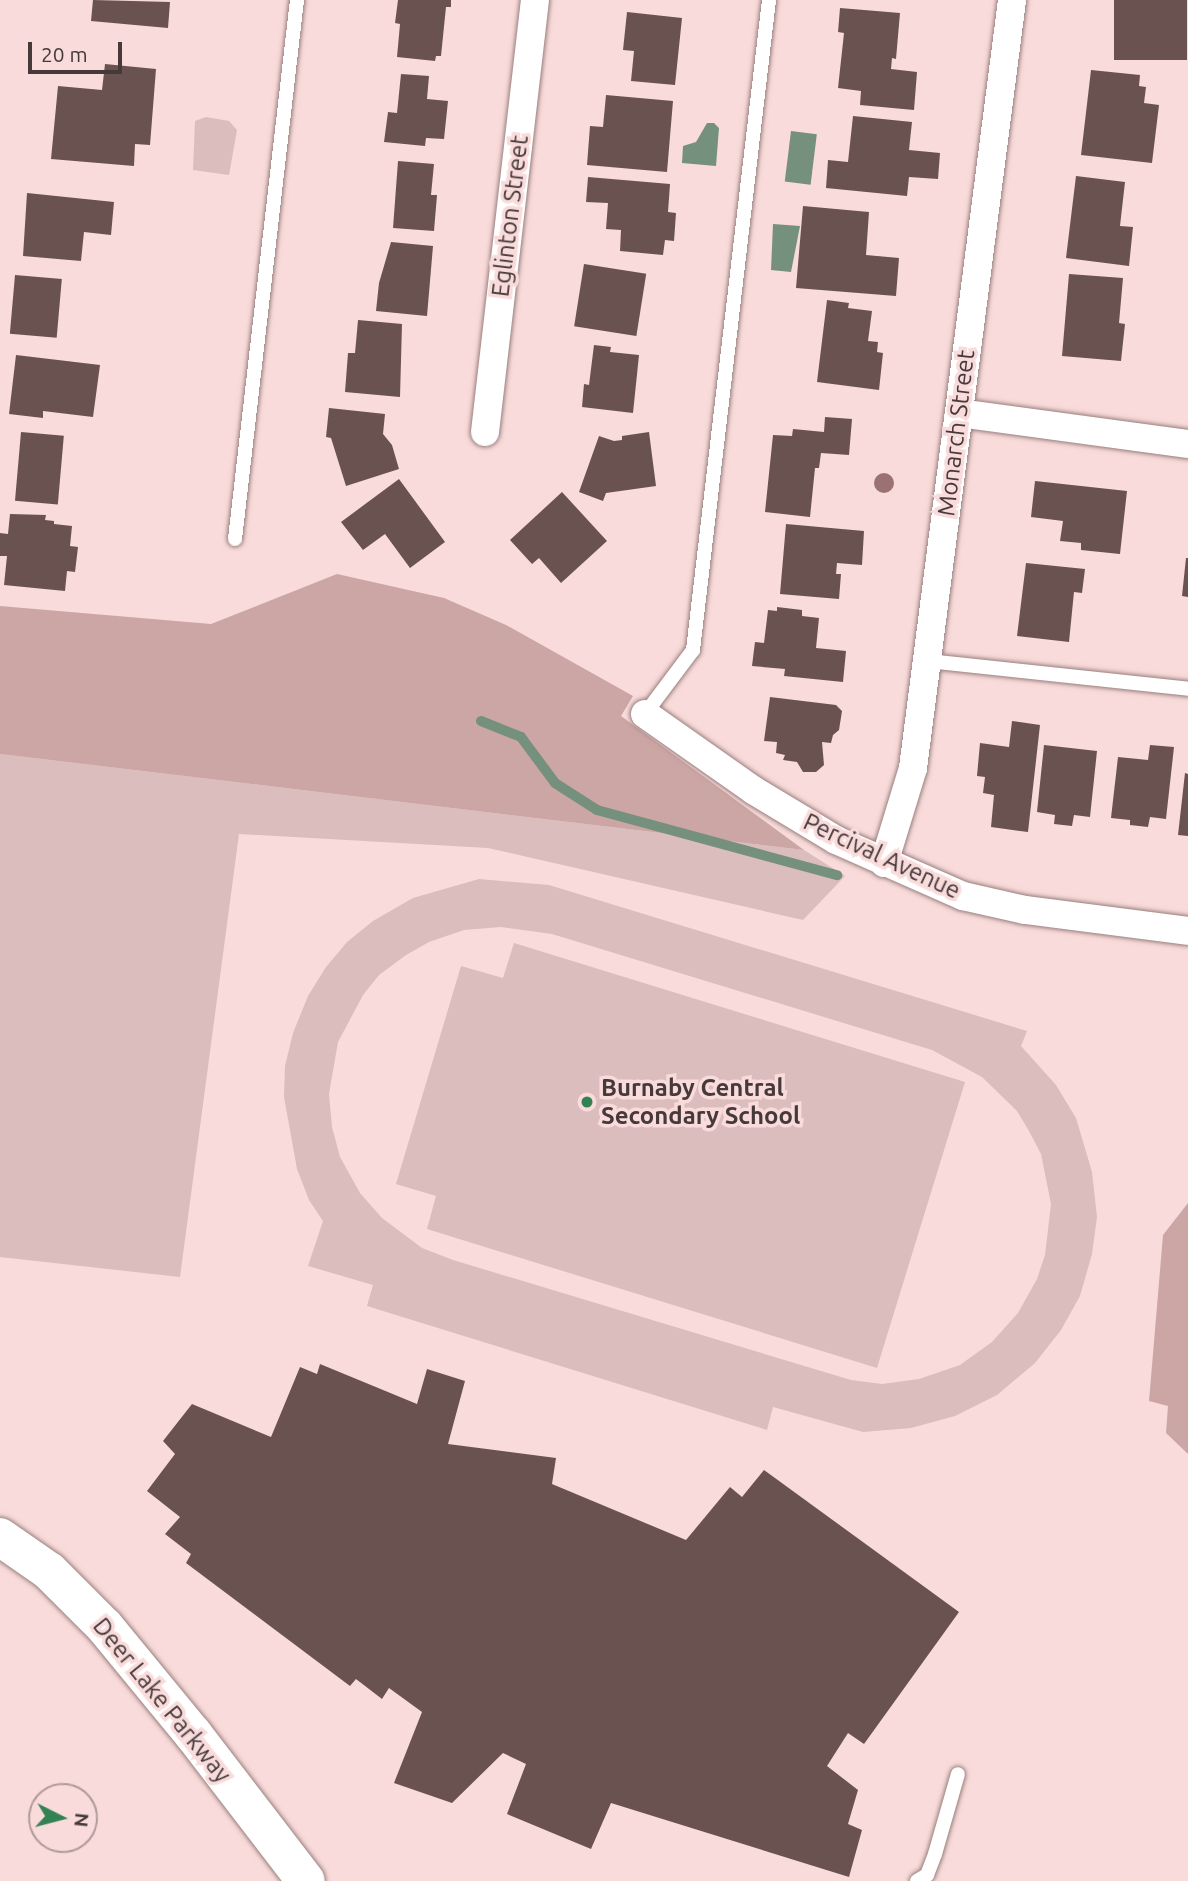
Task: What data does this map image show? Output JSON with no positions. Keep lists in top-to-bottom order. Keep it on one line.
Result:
{"streets":{"main road":["Deer Lake Parkway"],"street":["Eglinton Street","Monarch Street","Percival Avenue"]},"crossings":[["Monarch Street","Percival Avenue"]],"places":["Burnaby Central Secondary School"],"scale_bar":"20 m","north":"right"}
